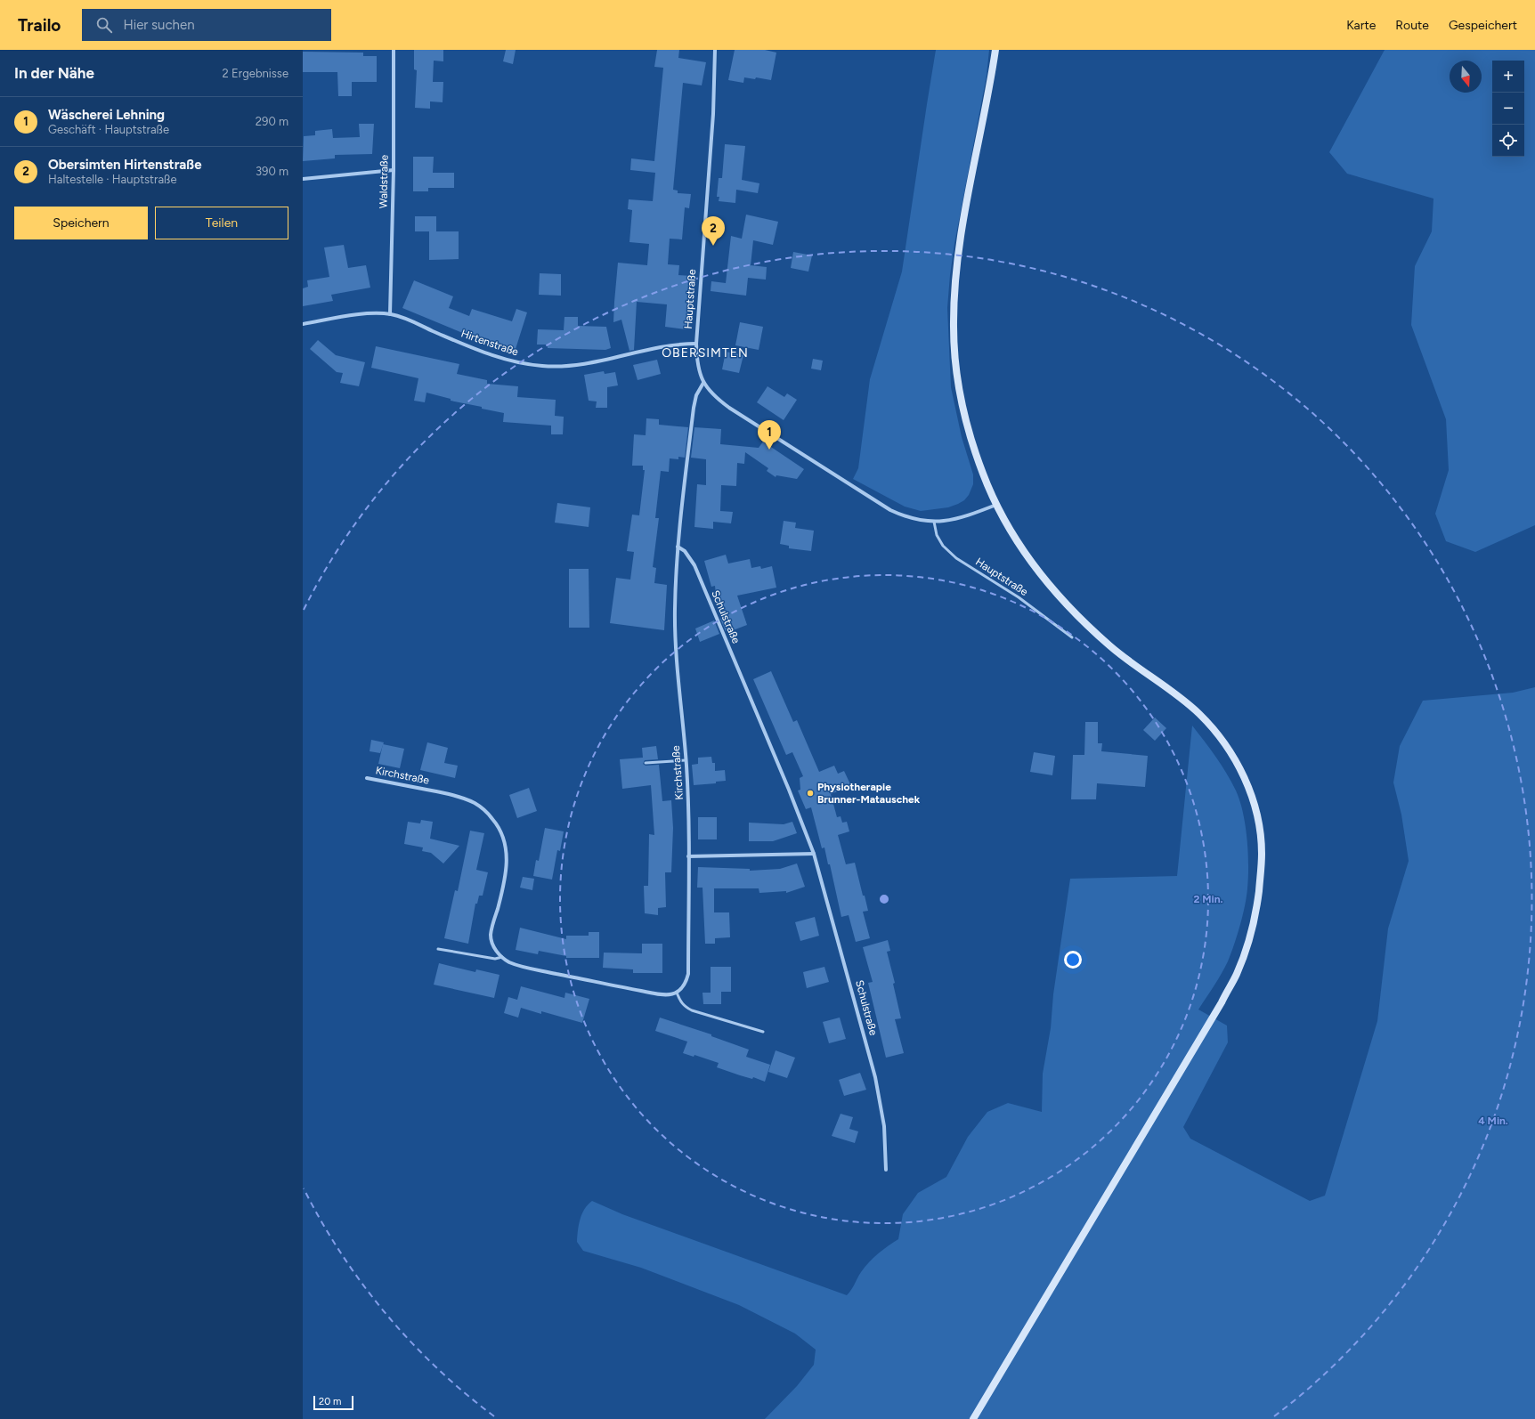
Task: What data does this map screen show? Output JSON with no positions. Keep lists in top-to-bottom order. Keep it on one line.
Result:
{"streets":{"street":["Waldstraße","Hauptstraße","Hirtenstraße","Schulstraße","Kirchstraße"]},"crossings":[["Waldstraße","Hirtenstraße"],["Hauptstraße","Hirtenstraße"],["Schulstraße","Kirchstraße"]],"districts":["OBERSIMTEN"],"places":["Physiotherapie Brunner-Matauschek"],"scale_bar":"20 m","north":"bottom","page":{"header":"Trailo","search":"Hier suchen","nav":["Karte","Route","Gespeichert"],"heading":["In der Nähe","2 Ergebnisse"],"map_buttons":["+","−"],"list":[{"mark":"1","name":"Wäscherei Lehning","note":"Geschäft · Hauptstraße","value":"290 m"},{"mark":"2","name":"Obersimten Hirtenstraße","note":"Haltestelle · Hauptstraße","value":"390 m"}],"buttons":["Speichern","Teilen"],"pins":["2","1"],"scale":"20 m"},"rings":["2 Min.","4 Min."]}
